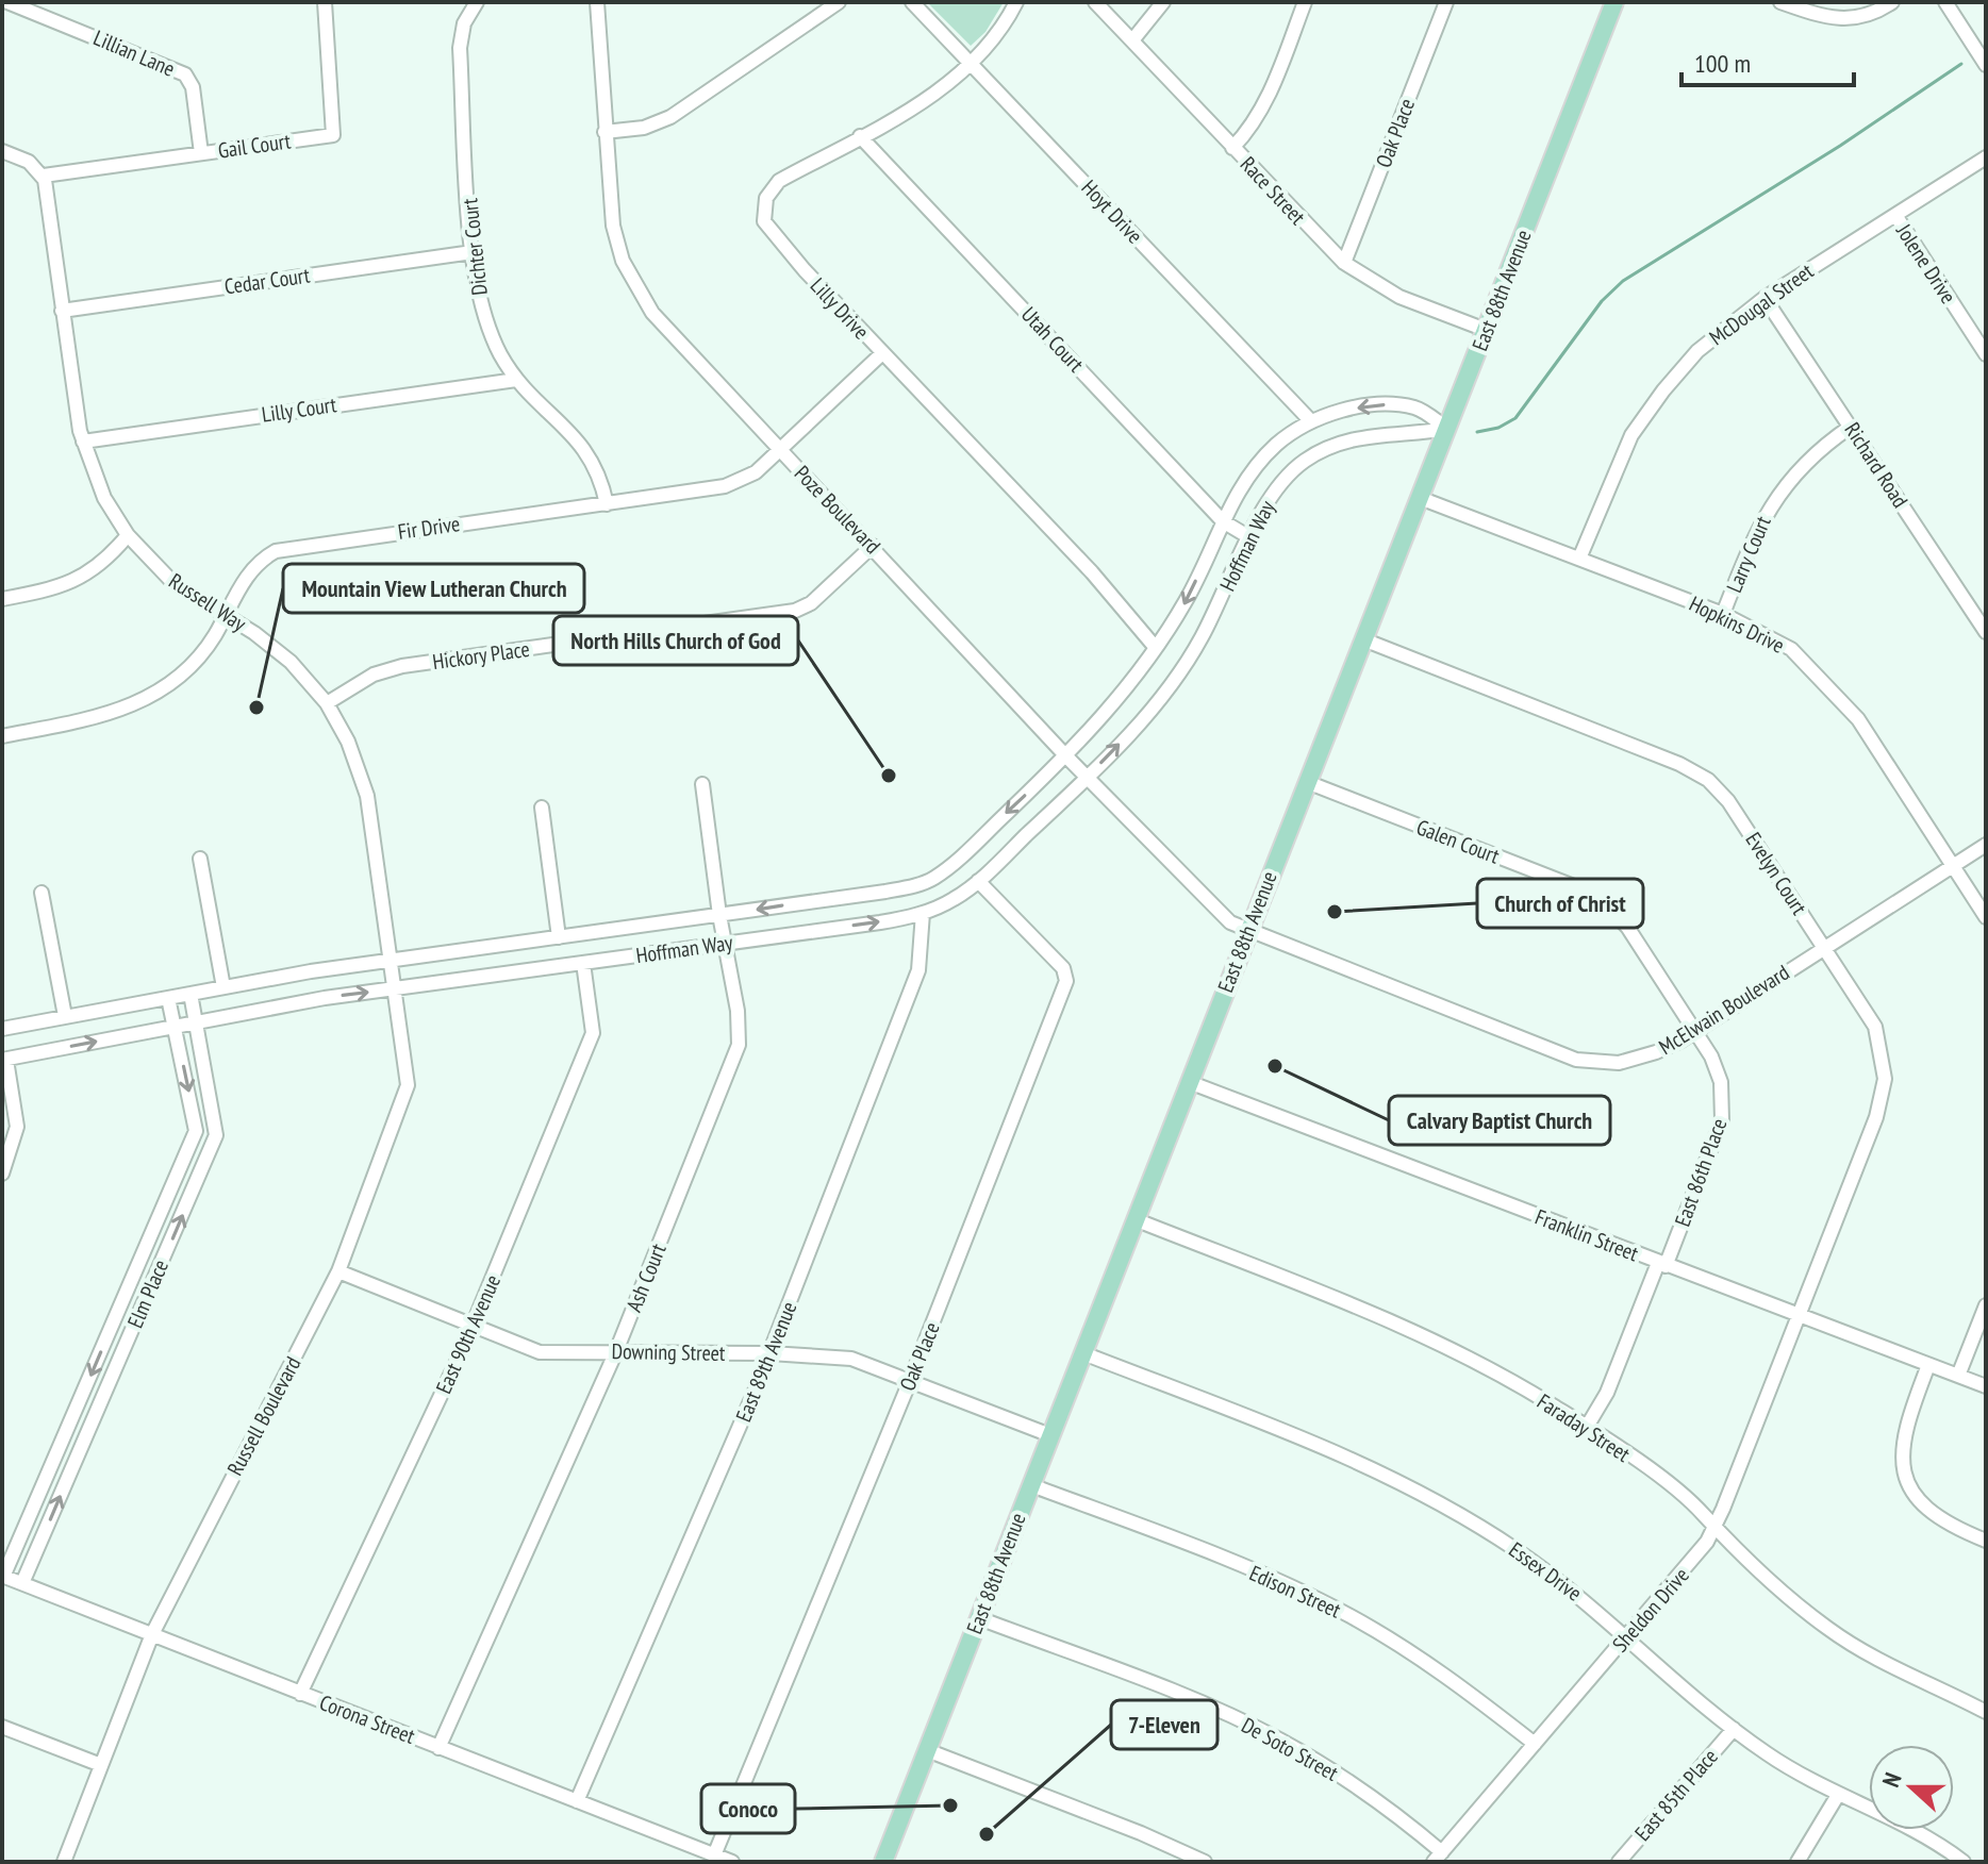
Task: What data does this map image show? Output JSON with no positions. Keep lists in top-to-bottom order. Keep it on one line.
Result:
{"streets":{"main road":["East 88th Avenue"],"street":["Lillian Lane","Oak Place","Gail Court","Race Street","Hoyt Drive","Dichter Court","Jolene Drive","Cedar Court","McDougal Street","Lilly Drive","Utah Court","Lilly Court","Richard Road","Poze Boulevard","Fir Drive","Hoffman Way","Larry Court","Russell Way","Hopkins Drive","Hickory Place","Galen Court","Evelyn Court","McElwain Boulevard","East 86th Place","Franklin Street","Ash Court","Elm Place","East 90th Avenue","Downing Street","East 89th Avenue","Russell Boulevard","Faraday Street","Essex Drive","Edison Street","Sheldon Drive","Corona Street","De Soto Street","East 85th Place"]},"crossings":[["Lillian Lane","Gail Court"],["Oak Place","Race Street"],["Oak Place","Hoffman Way"],["Oak Place","Downing Street"],["Oak Place","Corona Street"],["Gail Court","Russell Way"],["Race Street","East 88th Avenue"],["Hoyt Drive","Lilly Drive"],["Hoyt Drive","Hoffman Way"],["Dichter Court","Cedar Court"],["Dichter Court","Lilly Court"],["Dichter Court","Fir Drive"],["Jolene Drive","McDougal Street"],["Cedar Court","Russell Way"],["East 88th Avenue","Poze Boulevard"],["East 88th Avenue","Hoffman Way"],["East 88th Avenue","Hopkins Drive"],["East 88th Avenue","Galen Court"],["East 88th Avenue","Evelyn Court"],["East 88th Avenue","McElwain Boulevard"],["East 88th Avenue","Franklin Street"],["East 88th Avenue","Downing Street"],["East 88th Avenue","Faraday Street"],["East 88th Avenue","Essex Drive"],["East 88th Avenue","Edison Street"],["East 88th Avenue","De Soto Street"],["McDougal Street","Richard Road"],["McDougal Street","Hopkins Drive"],["Lilly Drive","Utah Court"],["Lilly Drive","Fir Drive"],["Lilly Drive","Hoffman Way"],["Utah Court","Hoffman Way"],["Lilly Court","Russell Way"],["Richard Road","Larry Court"],["Poze Boulevard","Fir Drive"],["Poze Boulevard","Hoffman Way"],["Poze Boulevard","Hickory Place"],["Poze Boulevard","McElwain Boulevard"],["Fir Drive","Russell Way"],["Hoffman Way","Russell Way"],["Hoffman Way","Ash Court"],["Hoffman Way","Elm Place"],["Hoffman Way","East 90th Avenue"],["Hoffman Way","East 89th Avenue"],["Hoffman Way","Russell Boulevard"],["Larry Court","Hopkins Drive"],["Russell Way","Hickory Place"],["Russell Way","Russell Boulevard"],["Hopkins Drive","McElwain Boulevard"],["Galen Court","McElwain Boulevard"],["Galen Court","East 86th Place"],["Evelyn Court","McElwain Boulevard"],["Evelyn Court","Franklin Street"],["Evelyn Court","Sheldon Drive"],["McElwain Boulevard","East 86th Place"],["East 86th Place","Franklin Street"],["East 86th Place","Faraday Street"],["Franklin Street","Sheldon Drive"],["Ash Court","Downing Street"],["Ash Court","Corona Street"],["Elm Place","Corona Street"],["East 90th Avenue","Downing Street"],["East 90th Avenue","Corona Street"],["Downing Street","East 89th Avenue"],["Downing Street","Russell Boulevard"],["East 89th Avenue","Corona Street"],["Russell Boulevard","Corona Street"],["Faraday Street","Sheldon Drive"],["Essex Drive","Sheldon Drive"],["Essex Drive","East 85th Place"],["Edison Street","Sheldon Drive"],["Sheldon Drive","De Soto Street"]],"places":["Mountain View Lutheran Church","North Hills Church of God","Church of Christ","Calvary Baptist Church","Conoco","7-Eleven"],"scale_bar":"100 m","north":"left"}
